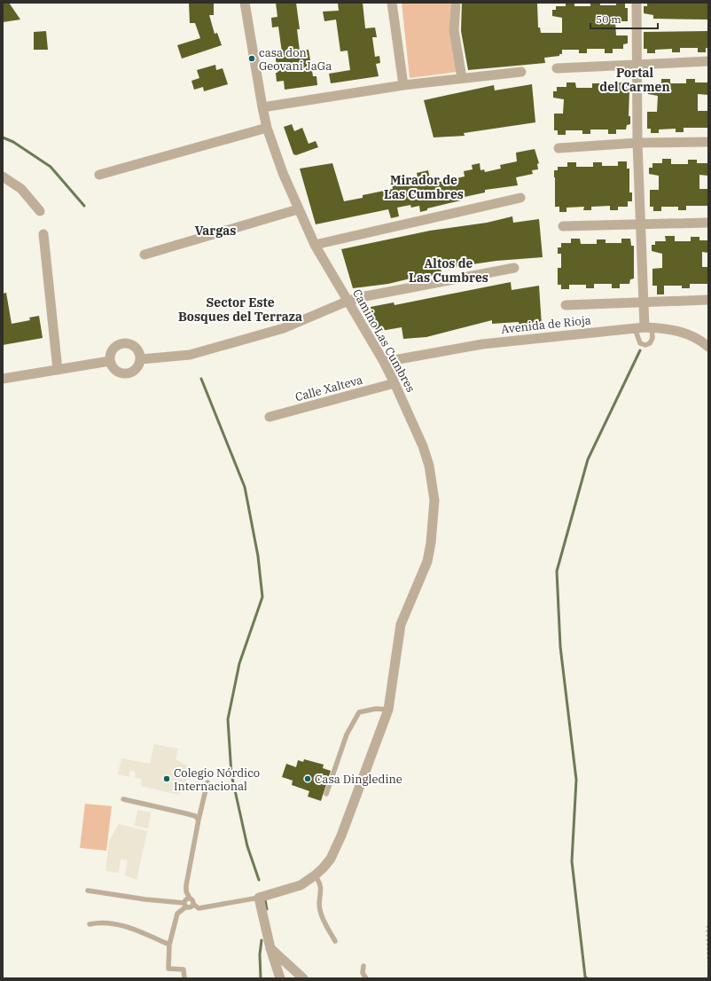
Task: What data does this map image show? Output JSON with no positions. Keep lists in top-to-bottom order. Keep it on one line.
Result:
{"streets":{"street":["Avenida de Rioja","Camino Las Cumbres","Calle Xalteva"]},"crossings":[["Avenida de Rioja","Camino Las Cumbres"],["Camino Las Cumbres","Calle Xalteva"]],"districts":["Portal del Carmen","Mirador de Las Cumbres","Vargas","Altos de Las Cumbres","Sector Este Bosques del Terraza"],"places":["casa don Geovani JaGa","Colegio Nórdico Internacional","Casa Dingledine"],"scale_bar":"50 m"}
